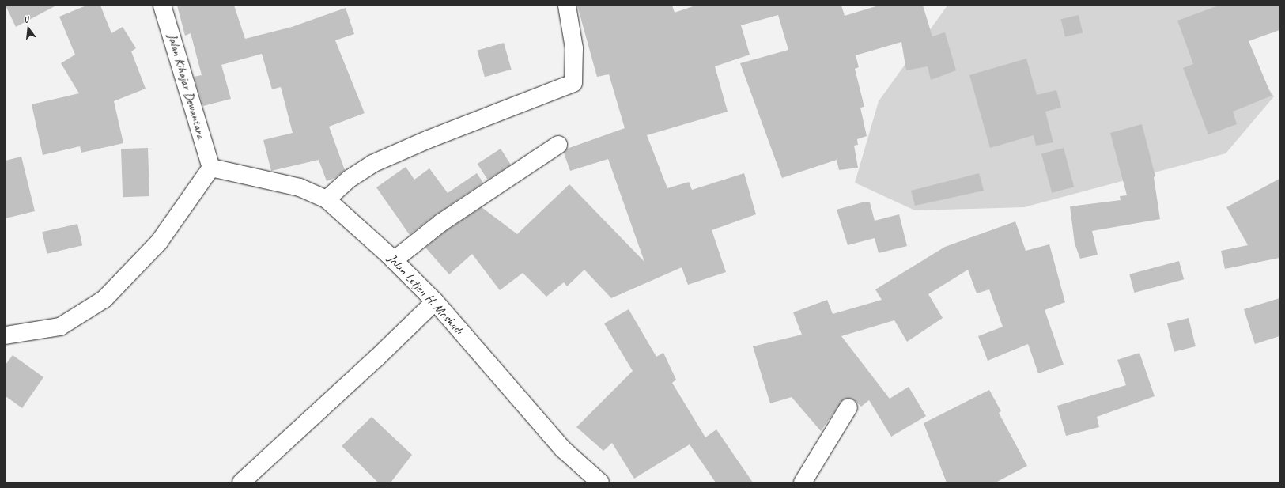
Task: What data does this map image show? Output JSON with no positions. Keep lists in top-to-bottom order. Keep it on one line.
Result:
{"streets":{"main road":["Jalan Kihajar Dewantara","Jalan Letjen H. Mashudi"]},"crossings":[["Jalan Kihajar Dewantara","Jalan Letjen H. Mashudi"]],"north":"top"}
